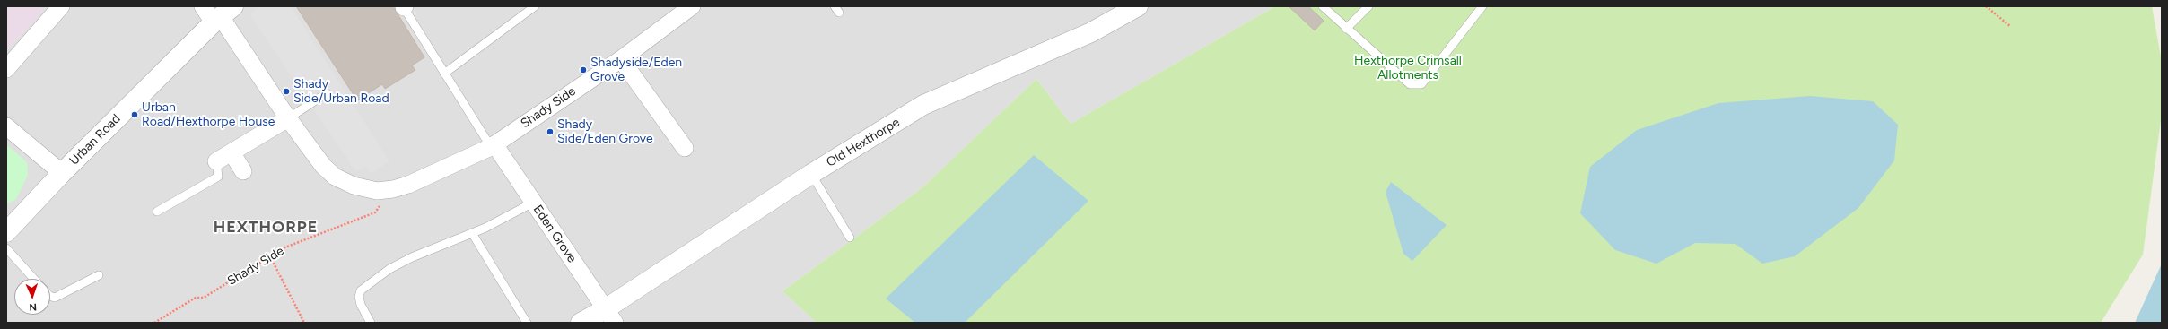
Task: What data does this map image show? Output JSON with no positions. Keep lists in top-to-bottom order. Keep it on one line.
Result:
{"streets":{"street":["Shady Side","Urban Road","Old Hexthorpe","Eden Grove"]},"crossings":[["Shady Side","Urban Road"],["Shady Side","Eden Grove"],["Old Hexthorpe","Eden Grove"]],"districts":["HEXTHORPE"],"parks":["Hexthorpe Crimsall Allotments"],"places":["Shadyside/Eden Grove","Shady Side/Urban Road","Urban Road/Hexthorpe House","Shady Side/Eden Grove"],"north":"bottom"}
